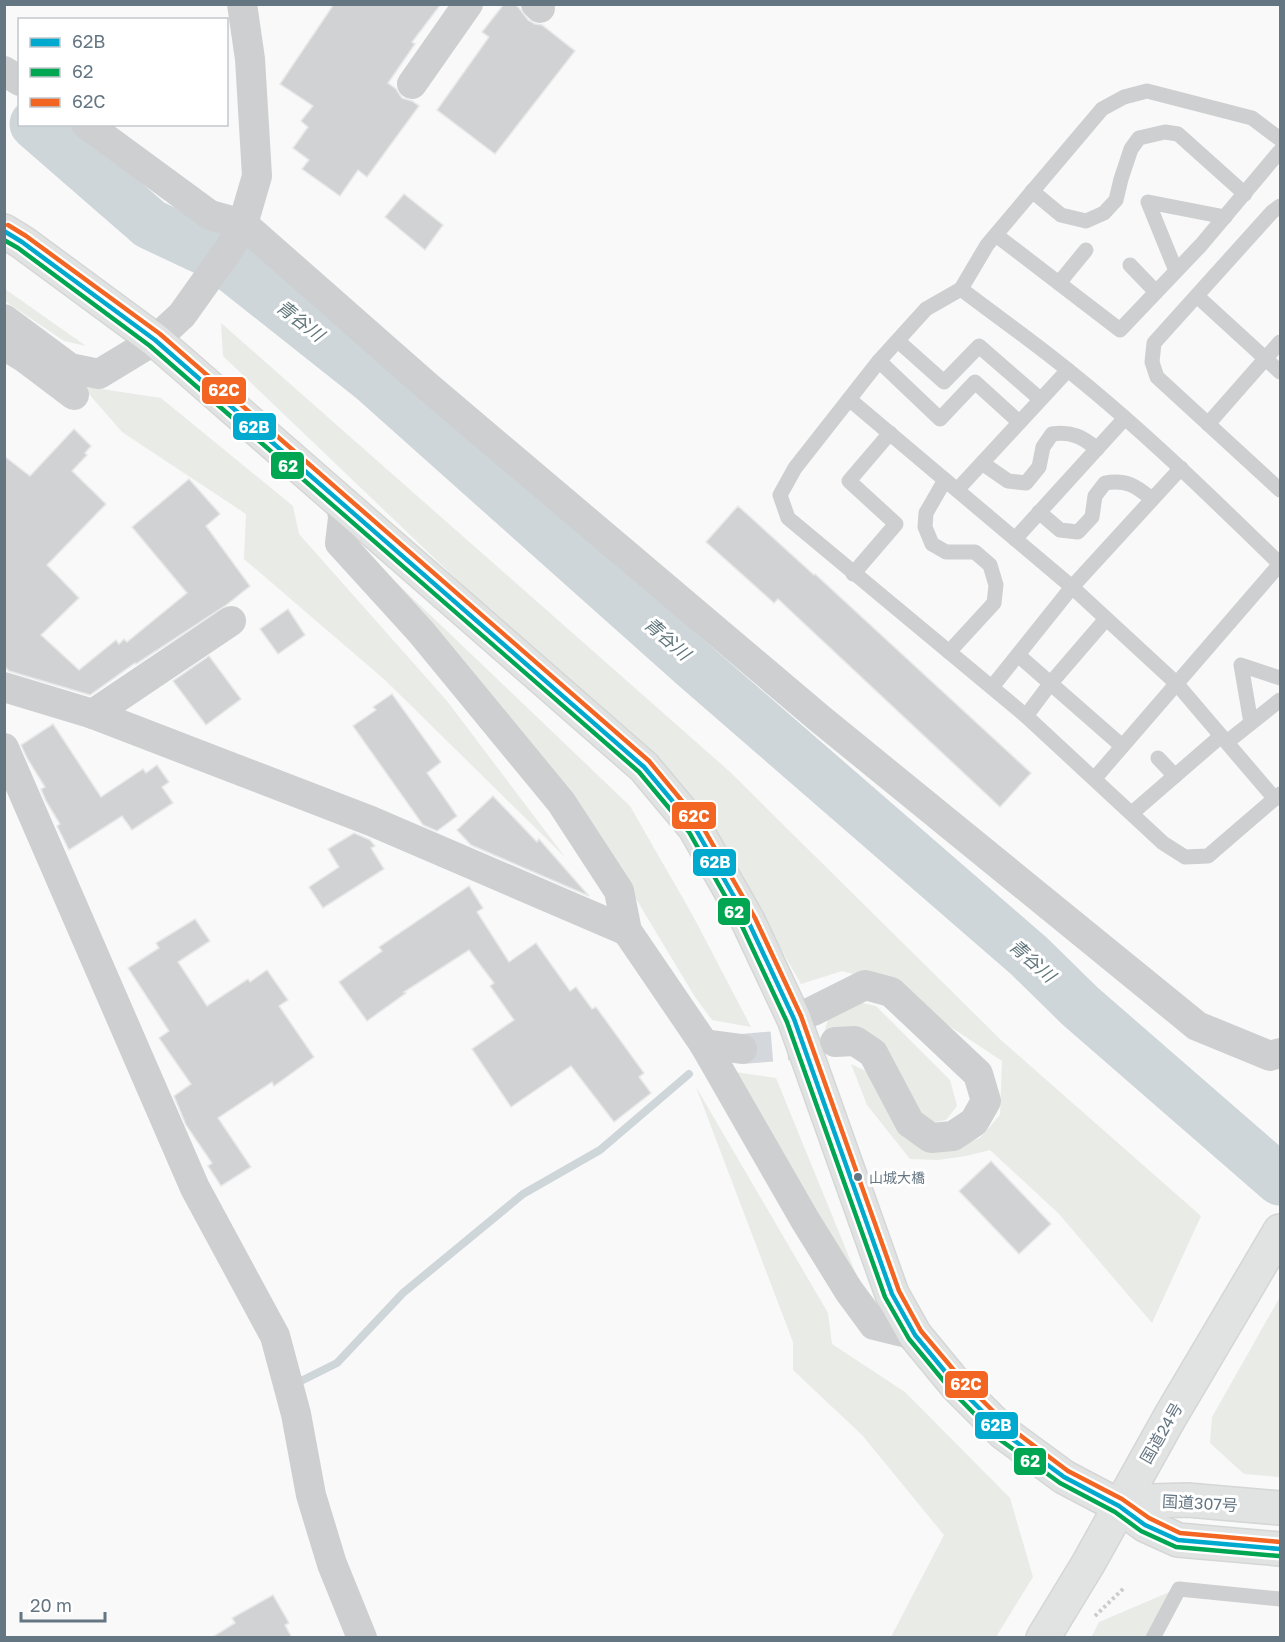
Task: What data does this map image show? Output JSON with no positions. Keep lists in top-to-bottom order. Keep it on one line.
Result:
{"streets":{"highway":["国道24号","国道307号"]},"crossings":[["国道24号","国道307号"]],"water":["青谷川"],"places":["山城大橋"],"lines":["transit line 62C","transit line 62B","transit line 62"],"legend":["62B","62","62C"],"scale_bar":"20 m"}
